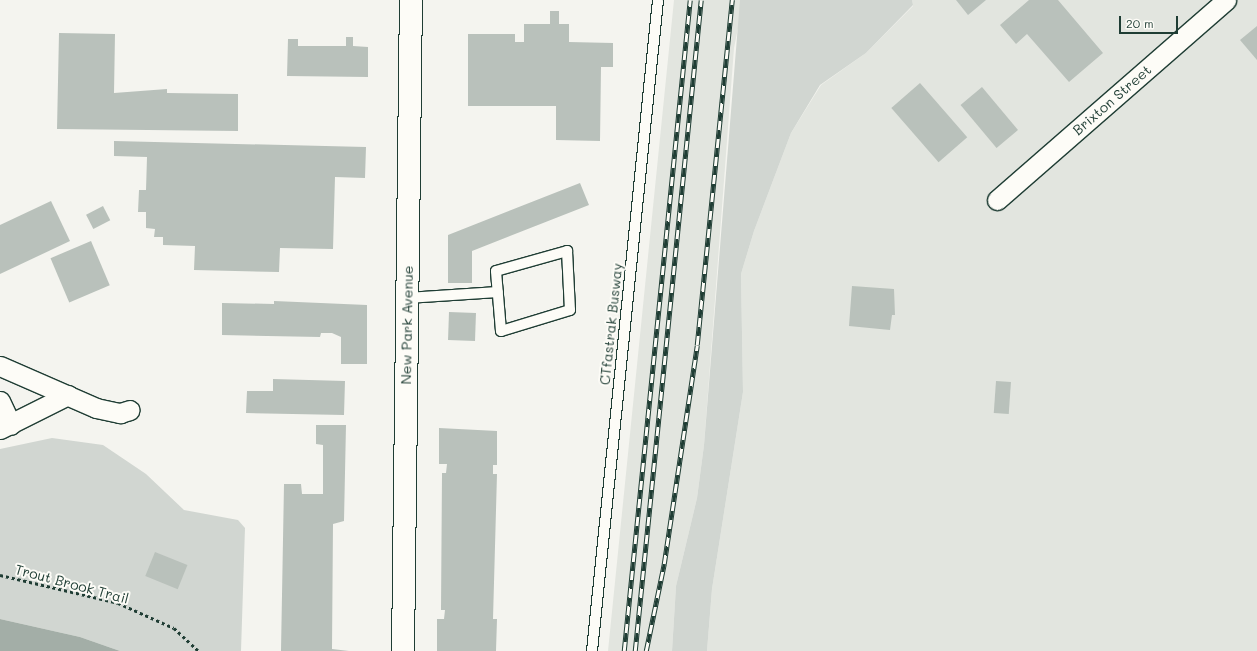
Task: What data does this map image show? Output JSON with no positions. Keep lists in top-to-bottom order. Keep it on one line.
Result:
{"streets":{"main road":["New Park Avenue"],"street":["Brixton Street"],"lane":["CTfastrak Busway"],"path":["Trout Brook Trail"]},"scale_bar":"20 m"}
